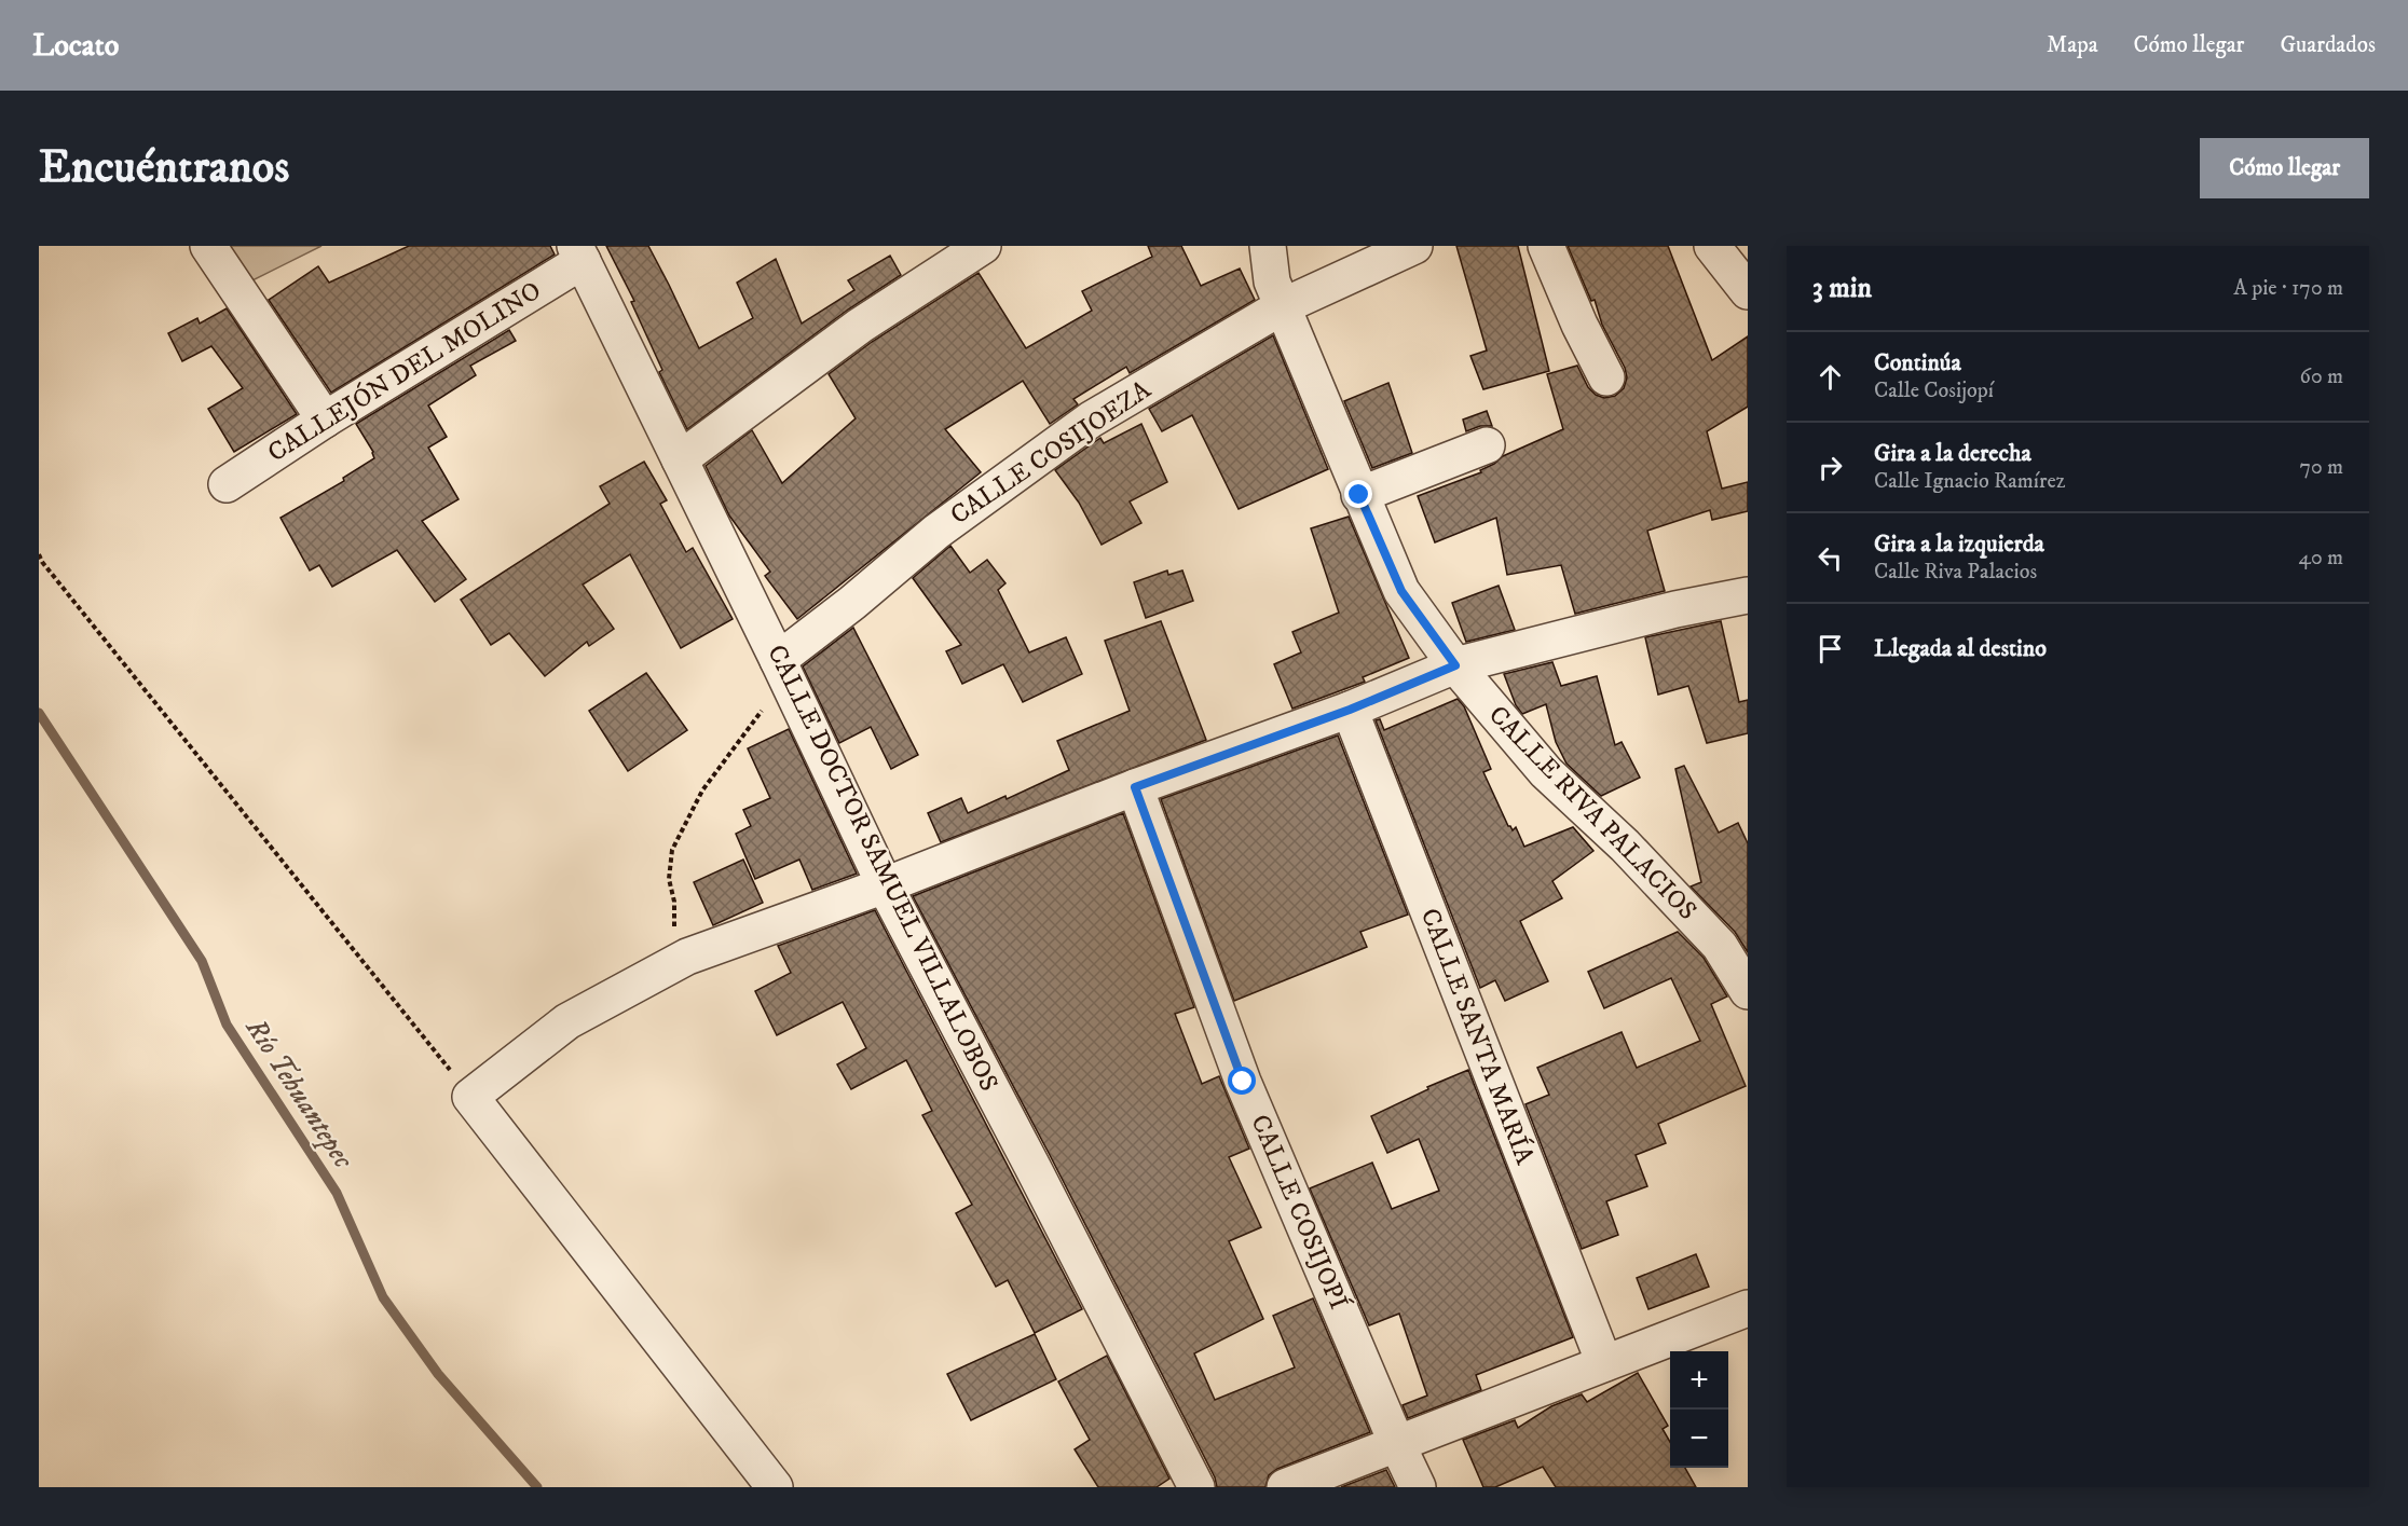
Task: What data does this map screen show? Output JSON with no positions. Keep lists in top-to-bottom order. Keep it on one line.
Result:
{"streets":{"street":["CALLEJÓN DEL MOLINO","CALLE COSIJOEZA","CALLE RIVA PALACIOS","CALLE DOCTOR SAMUEL VILLALOBOS","CALLE SANTA MARÍA","CALLE COSIJOPÍ"]},"crossings":[["CALLEJÓN DEL MOLINO","CALLE DOCTOR SAMUEL VILLALOBOS"],["CALLE COSIJOEZA","CALLE RIVA PALACIOS"],["CALLE COSIJOEZA","CALLE DOCTOR SAMUEL VILLALOBOS"]],"water":["Río Tehuantepec"],"page":{"header":"Locato","nav":["Mapa","Cómo llegar","Guardados"],"buttons":"Cómo llegar","title":"Encuéntranos","heading":["3 min","A pie · 170 m"],"list":[["Continúa","Calle Cosijopí","60 m"],["Gira a la derecha","Calle Ignacio Ramírez","70 m"],["Gira a la izquierda","Calle Riva Palacios","40 m"],"Llegada al destino"],"map_buttons":["+","−"]}}
